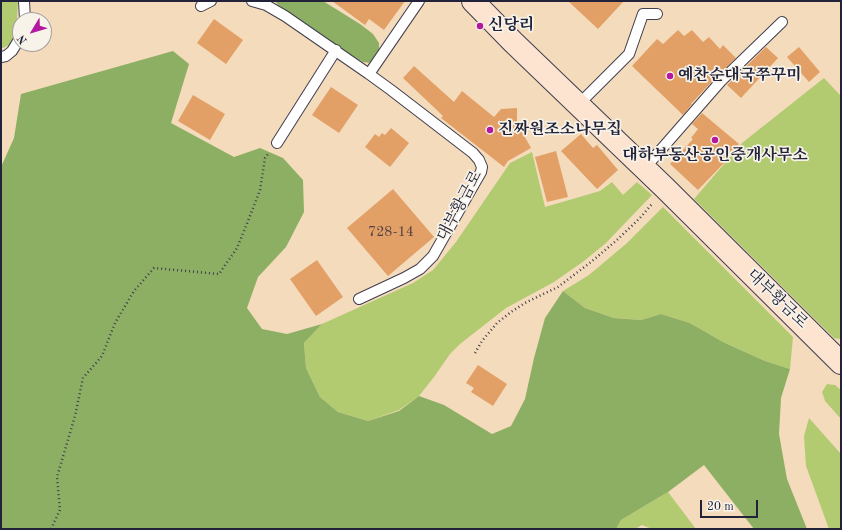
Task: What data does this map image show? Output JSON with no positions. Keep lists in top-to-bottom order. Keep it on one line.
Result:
{"streets":{"main road":["대부황금로"]},"places":["신당리","예찬순대국쭈꾸미","진짜원조소나무집","대하부동산공인중개사무소"],"house_numbers":["728-14"],"scale_bar":"20 m","north":"bottom left"}
